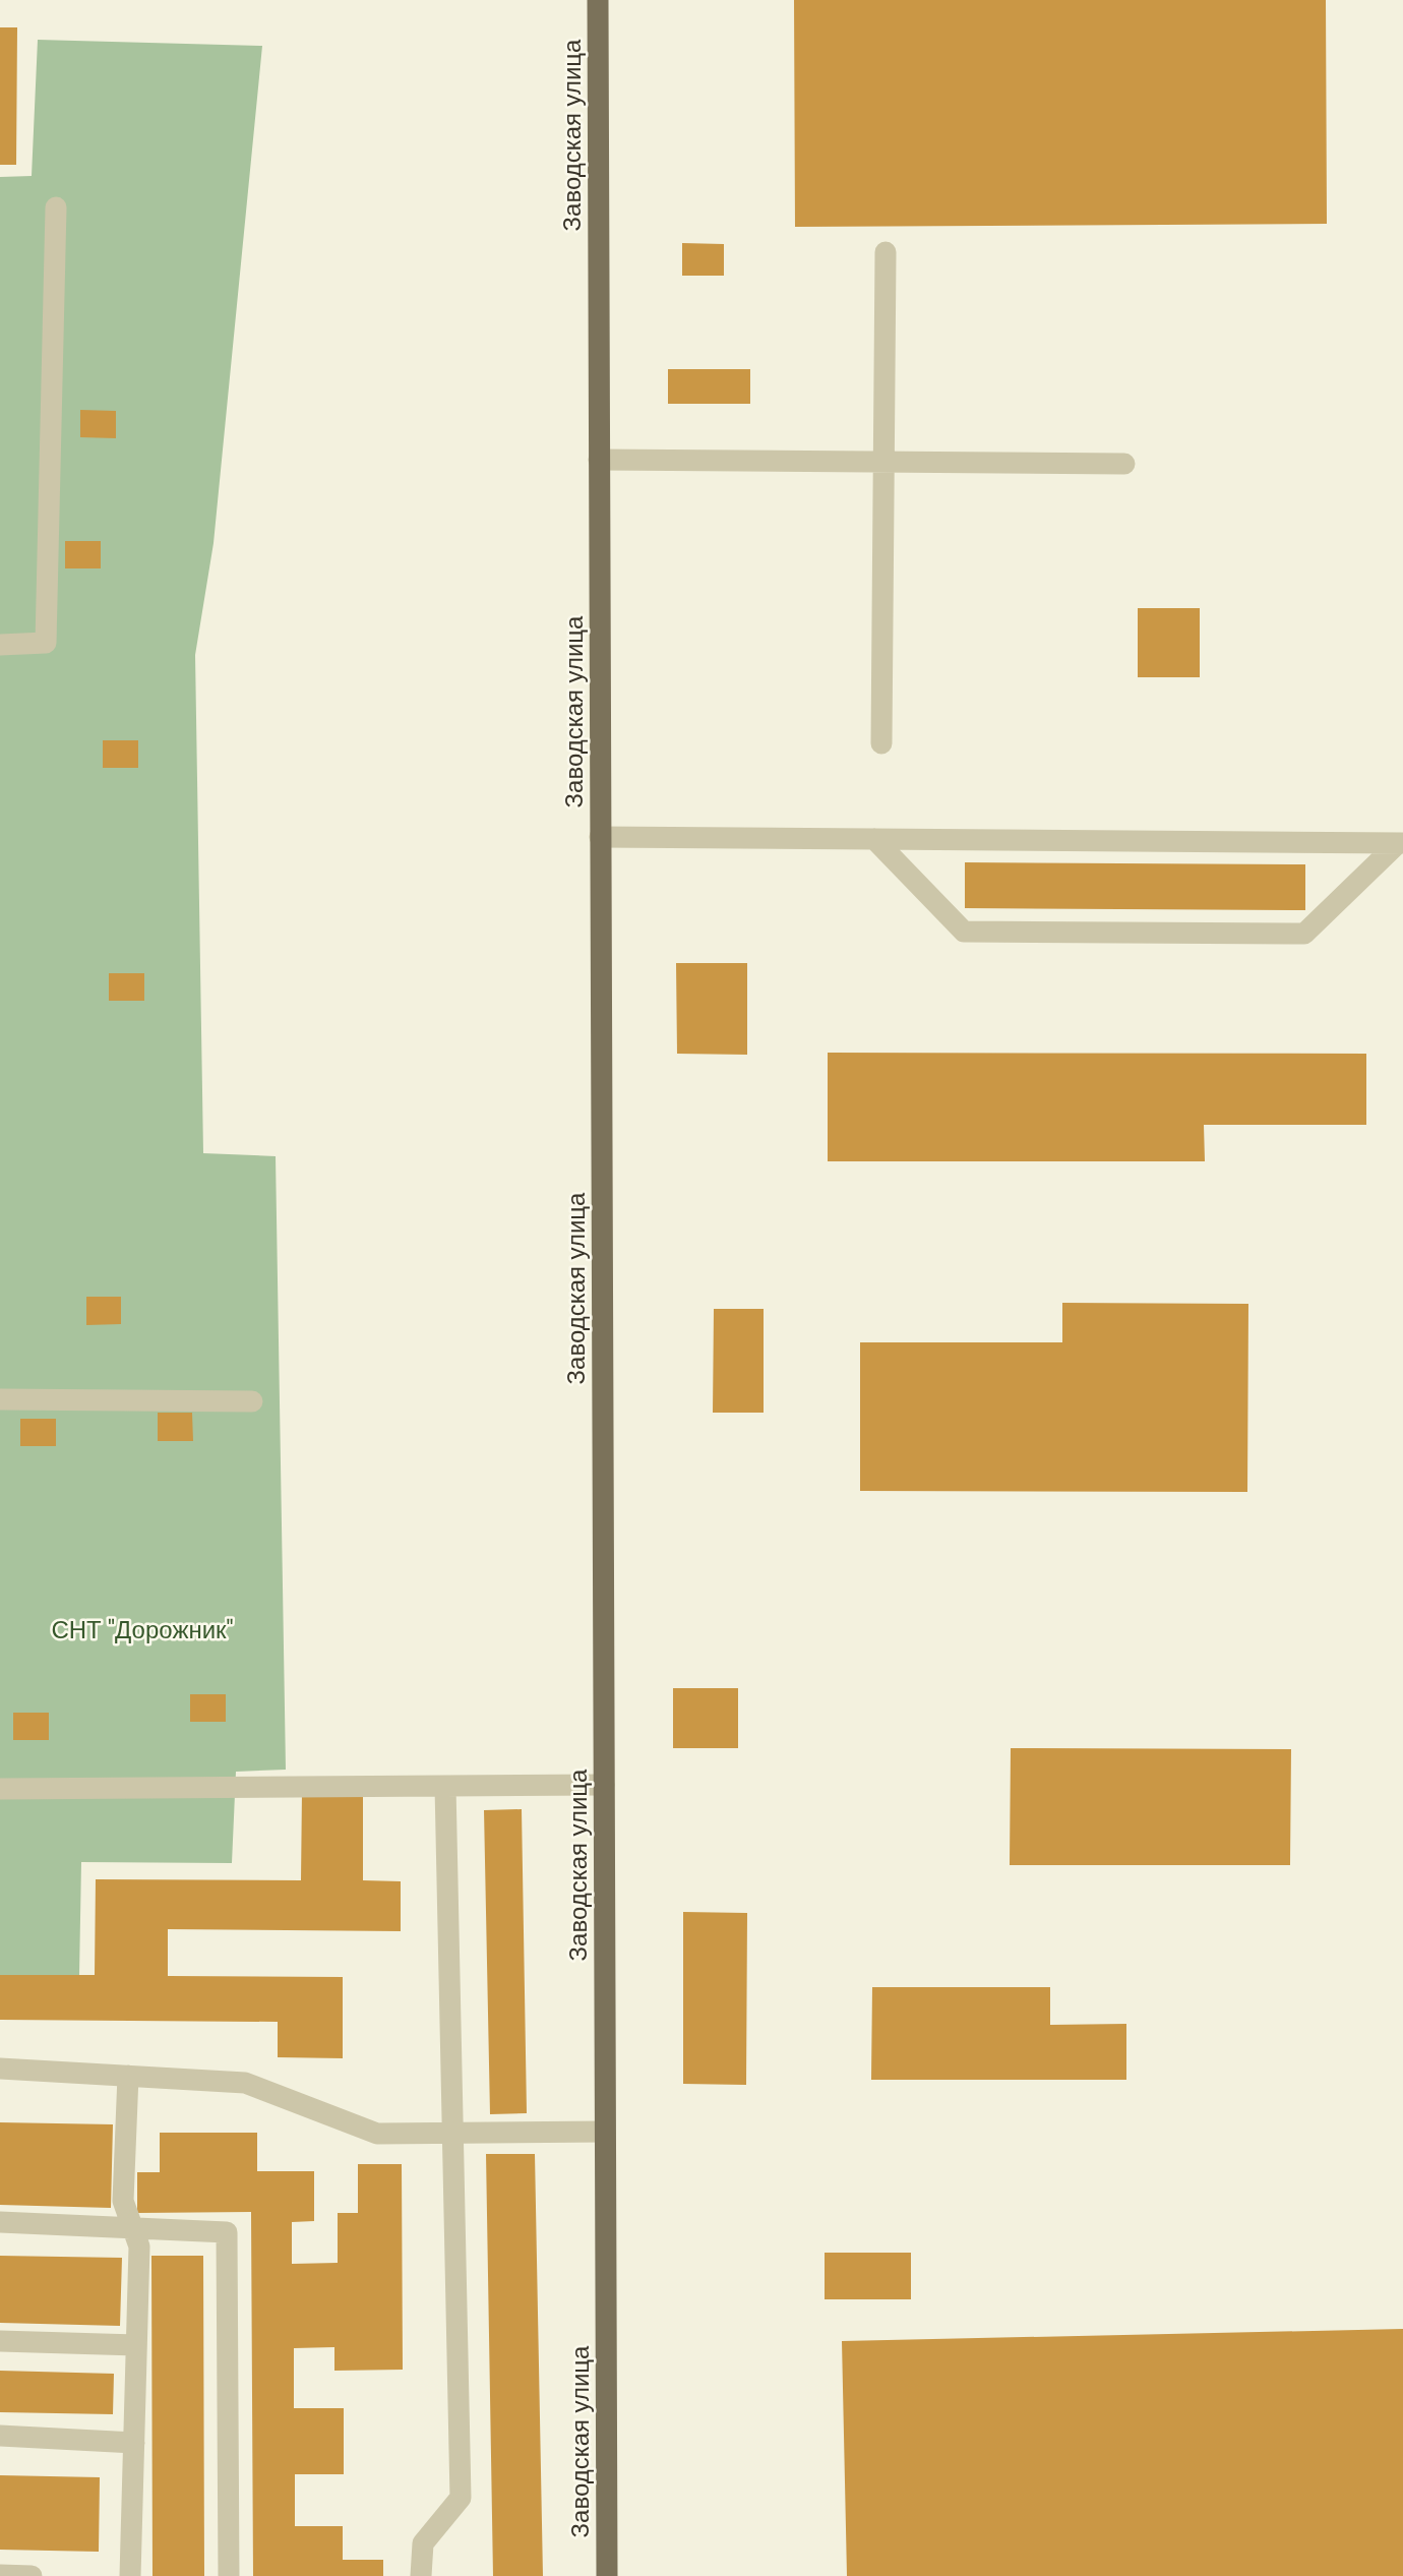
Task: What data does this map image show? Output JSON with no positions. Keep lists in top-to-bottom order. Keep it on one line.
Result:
{"streets":{"main road":["Заводская улица"]},"parks":["СНТ \"Дорожник\""]}
